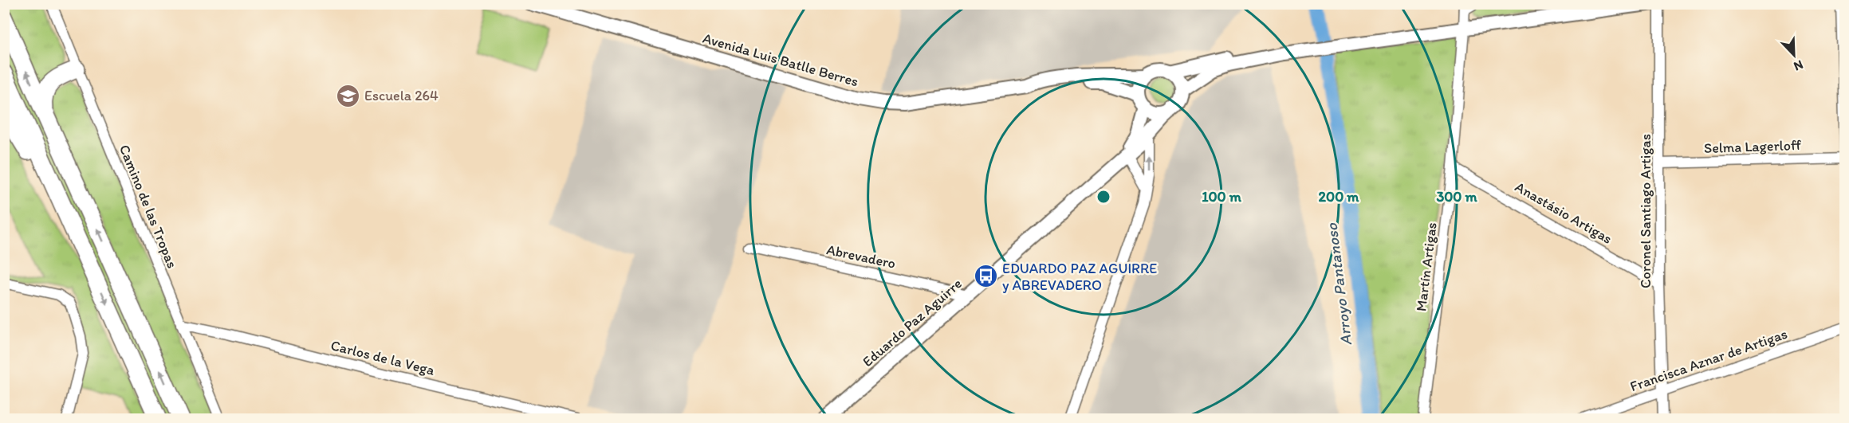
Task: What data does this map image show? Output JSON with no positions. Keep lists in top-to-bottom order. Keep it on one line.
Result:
{"streets":{"main road":["Avenida Luis Batlle Berres","Eduardo Paz Aguirre"],"street":["Selma Lagerloff","Camino de las Tropas","Coronel Santiago Artigas","Anastásio Artigas","Abrevadero","Martín Artigas","Carlos de la Vega","Francisca Aznar de Artigas"]},"crossings":[["Avenida Luis Batlle Berres","Eduardo Paz Aguirre"],["Selma Lagerloff","Coronel Santiago Artigas"],["Camino de las Tropas","Carlos de la Vega"],["Coronel Santiago Artigas","Anastásio Artigas"],["Coronel Santiago Artigas","Francisca Aznar de Artigas"],["Anastásio Artigas","Martín Artigas"],["Abrevadero","Eduardo Paz Aguirre"]],"water":["Arroyo Pantanoso"],"places":{"school or university":["Escuela 264"],"bus stop":["EDUARDO PAZ AGUIRRE y ABREVADERO"]},"north":"bottom right","rings":["100 m","200 m","300 m"]}
